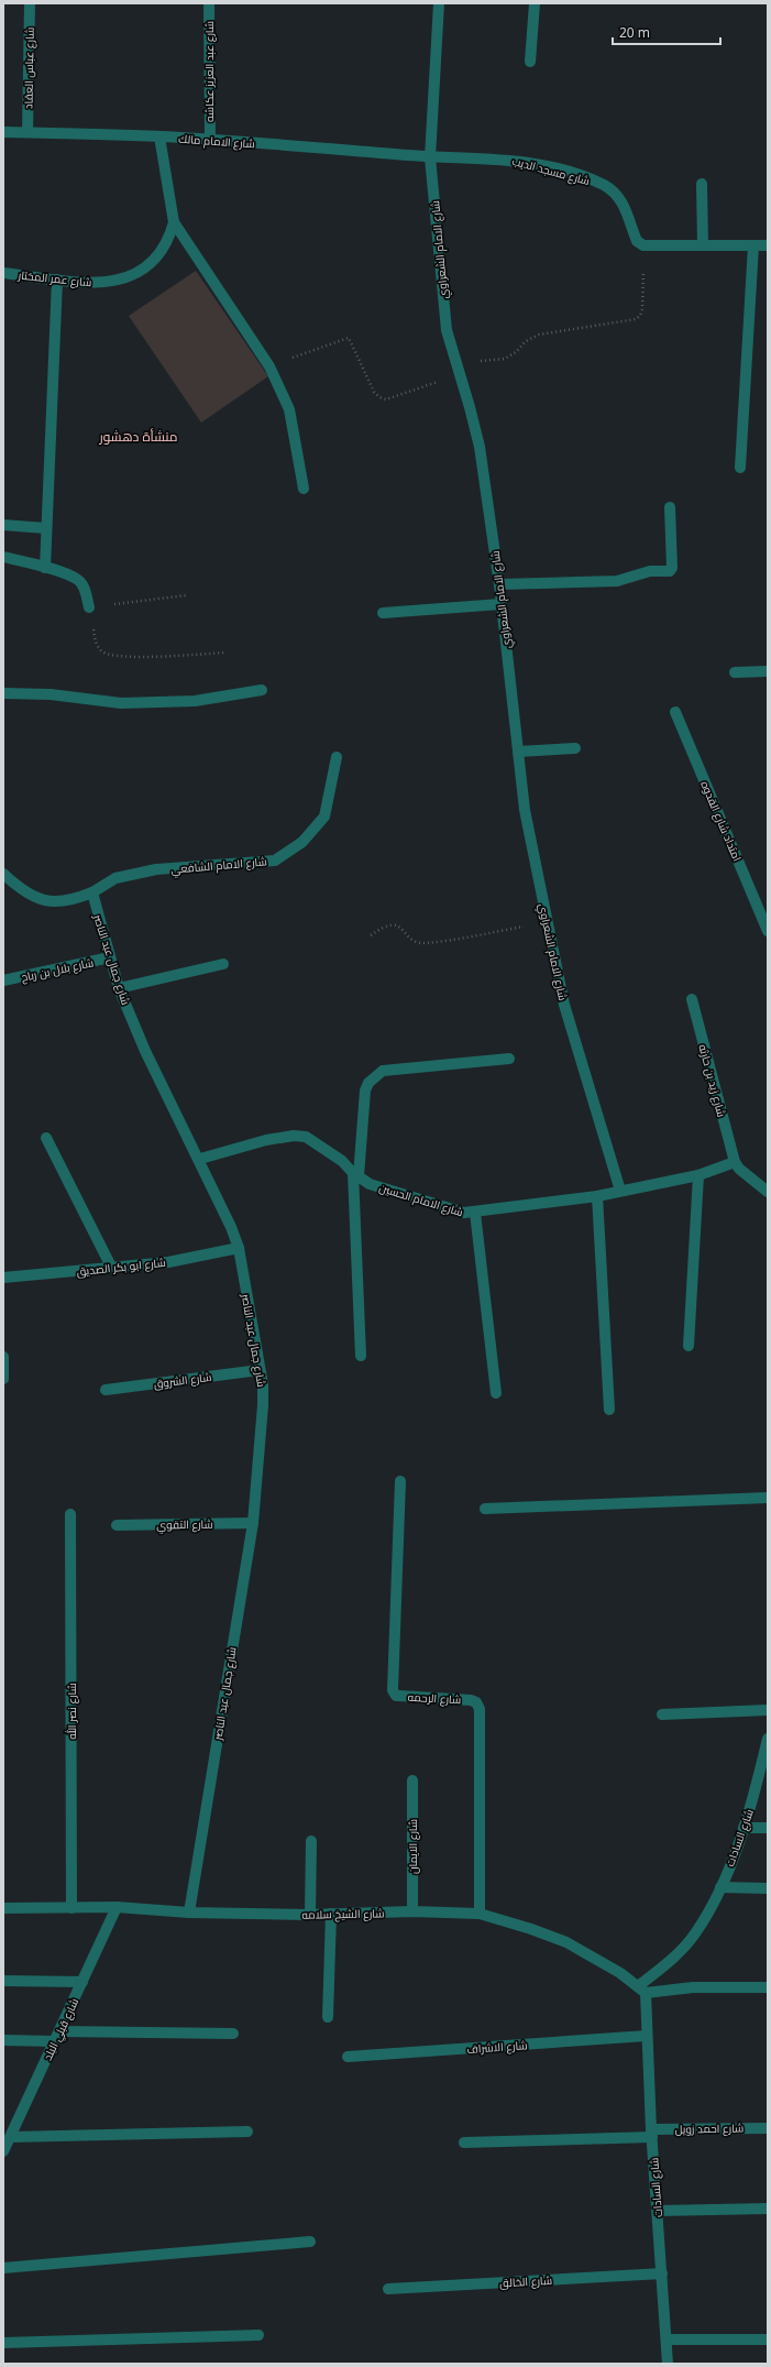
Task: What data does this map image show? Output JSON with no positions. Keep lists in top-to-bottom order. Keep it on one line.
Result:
{"streets":{"street":["شارع عباس العقاد","شارع عبد العزيز عكاشه","شارع الامام مالك","شارع مسجد الديب","شارع الامام الشعراوي","شارع عمر المختار","امتداد شارع القدوه","شارع الامام الشافعي","شارع جمال عبد الناصر","شارع بلال بن رباح","شارع زيد بن حارثه","شارع الامام الحسين","شارع ابو بكر الصديق","شارع الشروق","شارع التقوي","شارع الرحمه","شارع نصر الله","شارع السادات","شارع الايمان","شارع الشيخ سلامه","شارع قبلي البلد","شارع الاشراف","شارع احمد زويل","شارع الخالق"]},"crossings":[["شارع عباس العقاد","شارع الامام مالك"],["شارع عبد العزيز عكاشه","شارع الامام مالك"],["شارع الامام مالك","شارع مسجد الديب"],["شارع الامام مالك","شارع الامام الشعراوي"],["شارع الامام مالك","شارع عمر المختار"],["شارع مسجد الديب","شارع الامام الشعراوي"],["شارع الامام الشعراوي","شارع الامام الحسين"],["شارع الامام الشافعي","شارع جمال عبد الناصر"],["شارع جمال عبد الناصر","شارع بلال بن رباح"],["شارع جمال عبد الناصر","شارع الامام الحسين"],["شارع جمال عبد الناصر","شارع ابو بكر الصديق"],["شارع جمال عبد الناصر","شارع الشروق"],["شارع جمال عبد الناصر","شارع التقوي"],["شارع جمال عبد الناصر","شارع الشيخ سلامه"],["شارع زيد بن حارثه","شارع الامام الحسين"],["شارع الرحمه","شارع الشيخ سلامه"],["شارع نصر الله","شارع الشيخ سلامه"],["شارع السادات","شارع الشيخ سلامه"],["شارع السادات","شارع الاشراف"],["شارع السادات","شارع احمد زويل"],["شارع السادات","شارع الخالق"],["شارع الايمان","شارع الشيخ سلامه"],["شارع الشيخ سلامه","شارع قبلي البلد"]],"districts":["منشأة دهشور"],"scale_bar":"20 m"}
